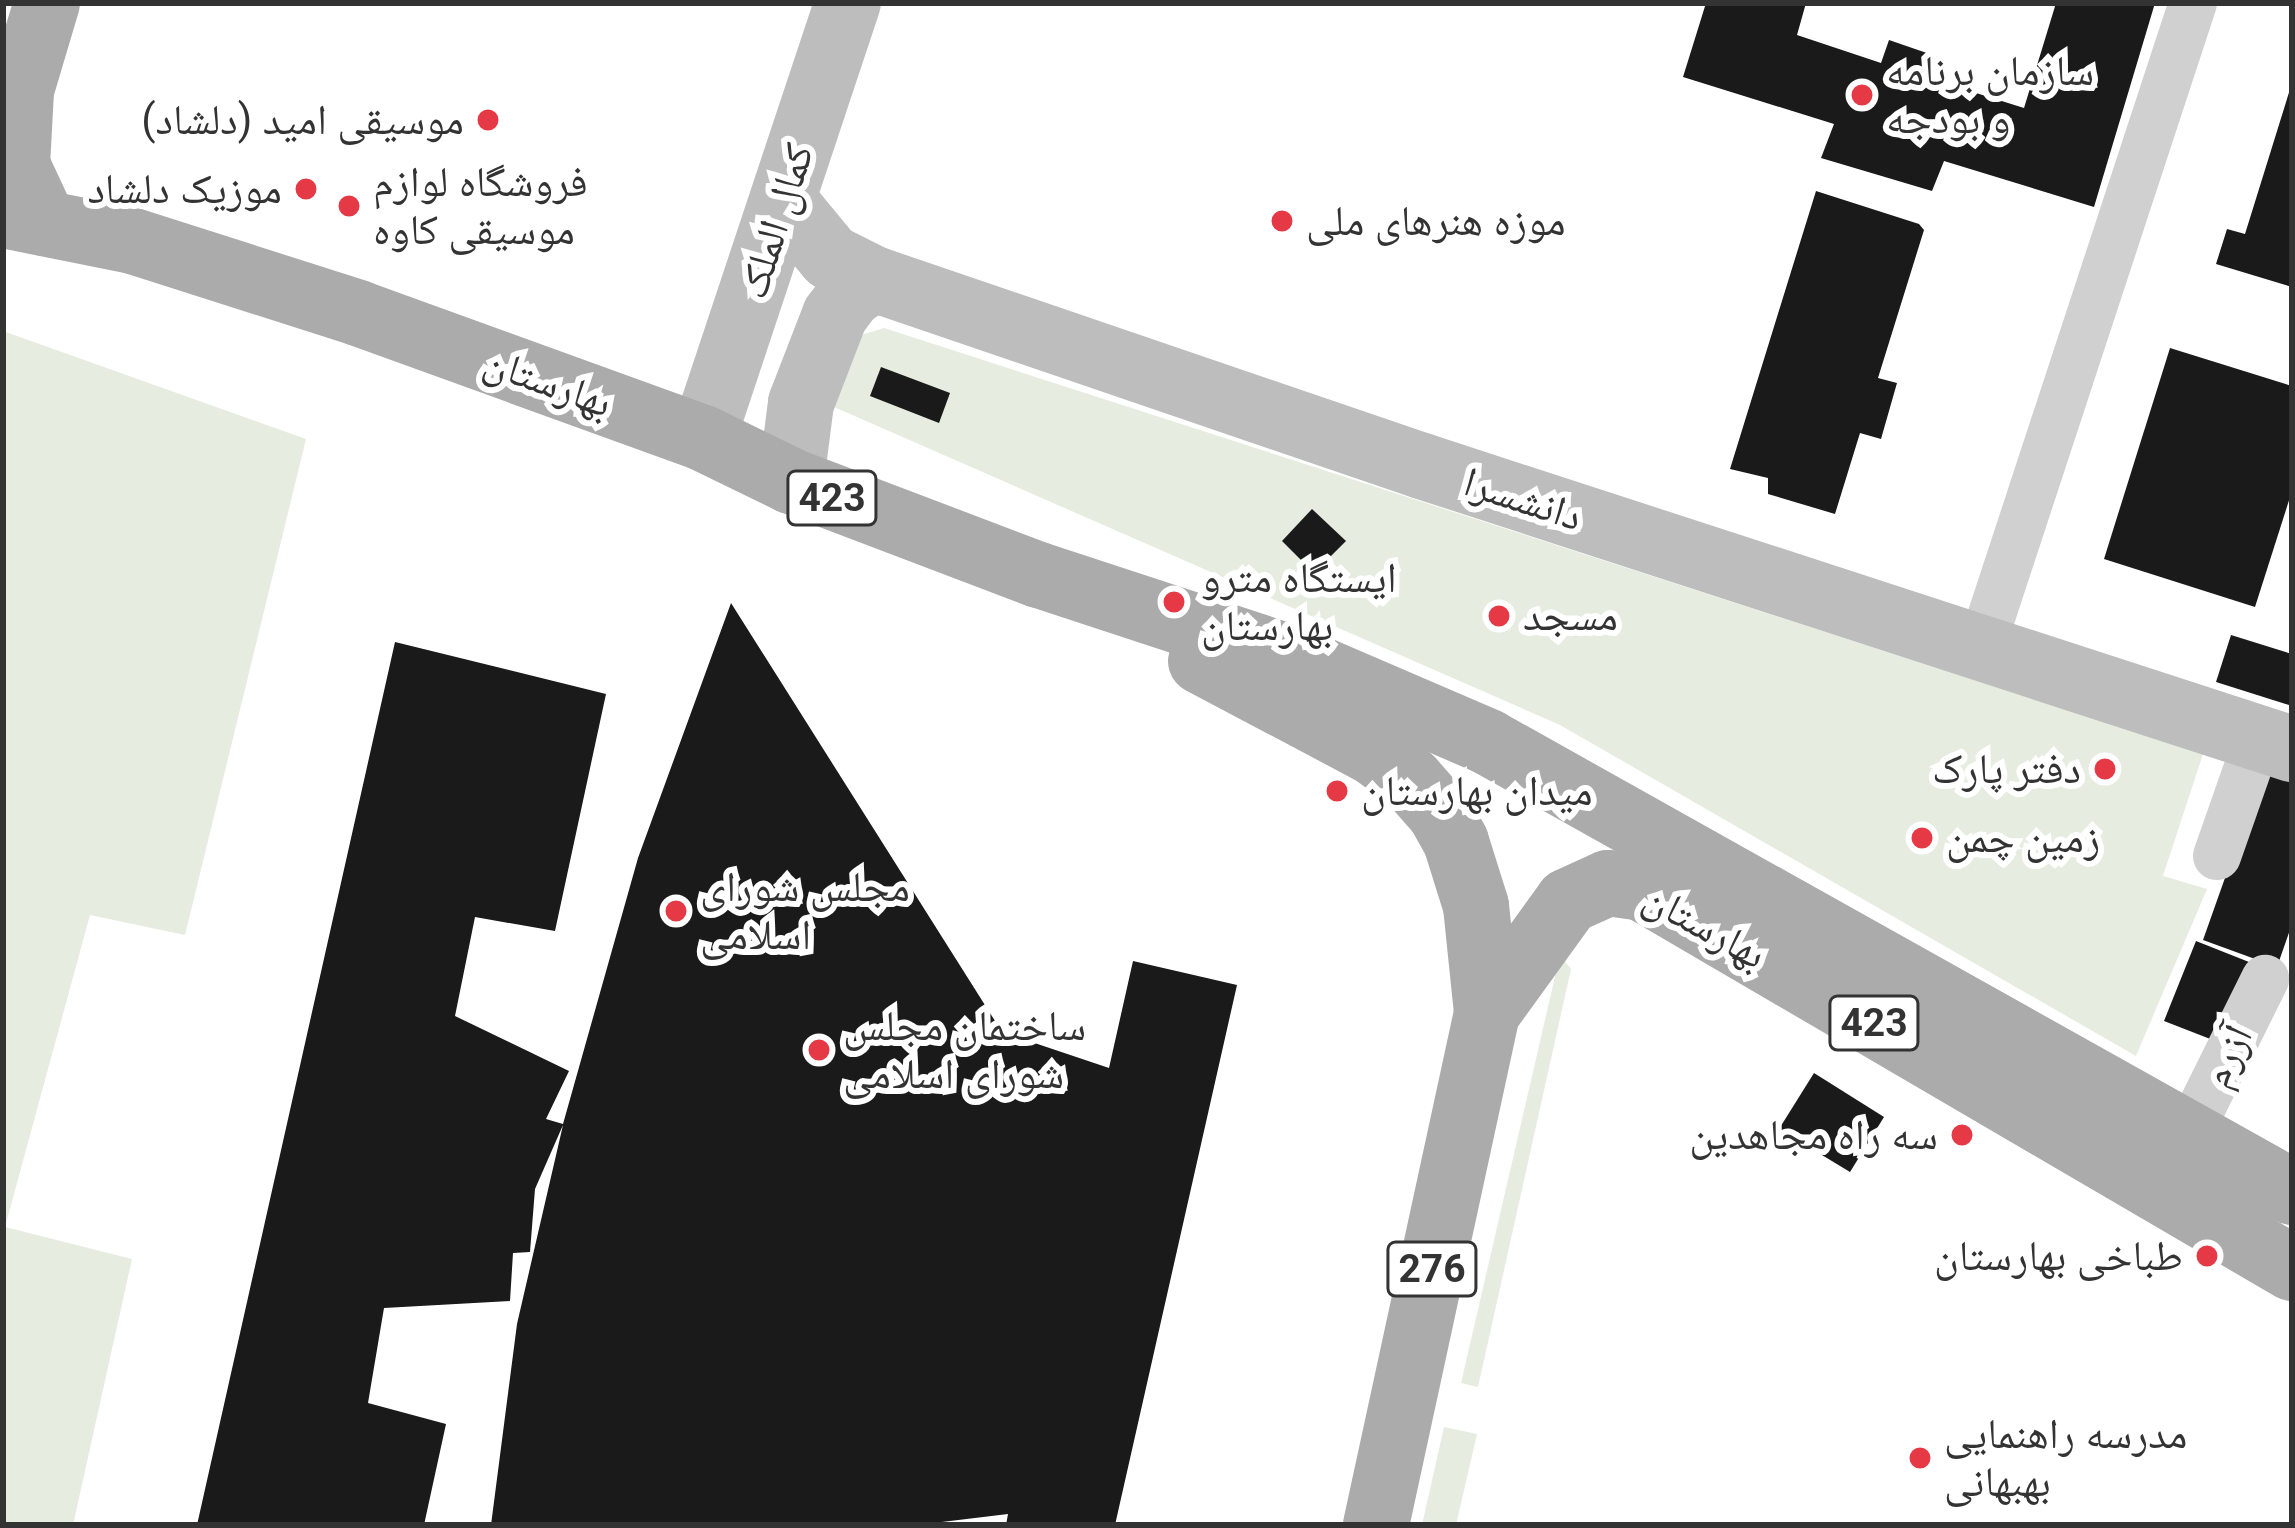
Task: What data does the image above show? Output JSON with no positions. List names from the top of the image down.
{
  "streets": {
    "main road": ["بهارستان", "423", "276"],
    "street": ["کمال الملک", "دانشسرا", "آزرم"]
  },
  "crossings": [
    ["کمال الملک", "بهارستان"],
    ["کمال الملک", "دانشسرا"],
    ["بهارستان", "آزرم"],
    ["بهارستان", "276"]
  ],
  "places": [
    "سازمان برنامه و بودجه",
    "موسیقی امید (دلشاد)",
    "موزیک دلشاد",
    "فروشگاه لوازم موسیقی کاوه",
    "موزه هنرهای ملی",
    "ایستگاه مترو بهارستان",
    "مسجد",
    "دفتر پارک",
    "میدان بهارستان",
    "زمین چمن",
    "مجلس شورای اسلامی",
    "ساختمان مجلس شورای اسلامی",
    "سه راه مجاهدین",
    "طباخی بهارستان",
    "مدرسه راهنمایی بهبهانی"
  ]
}
